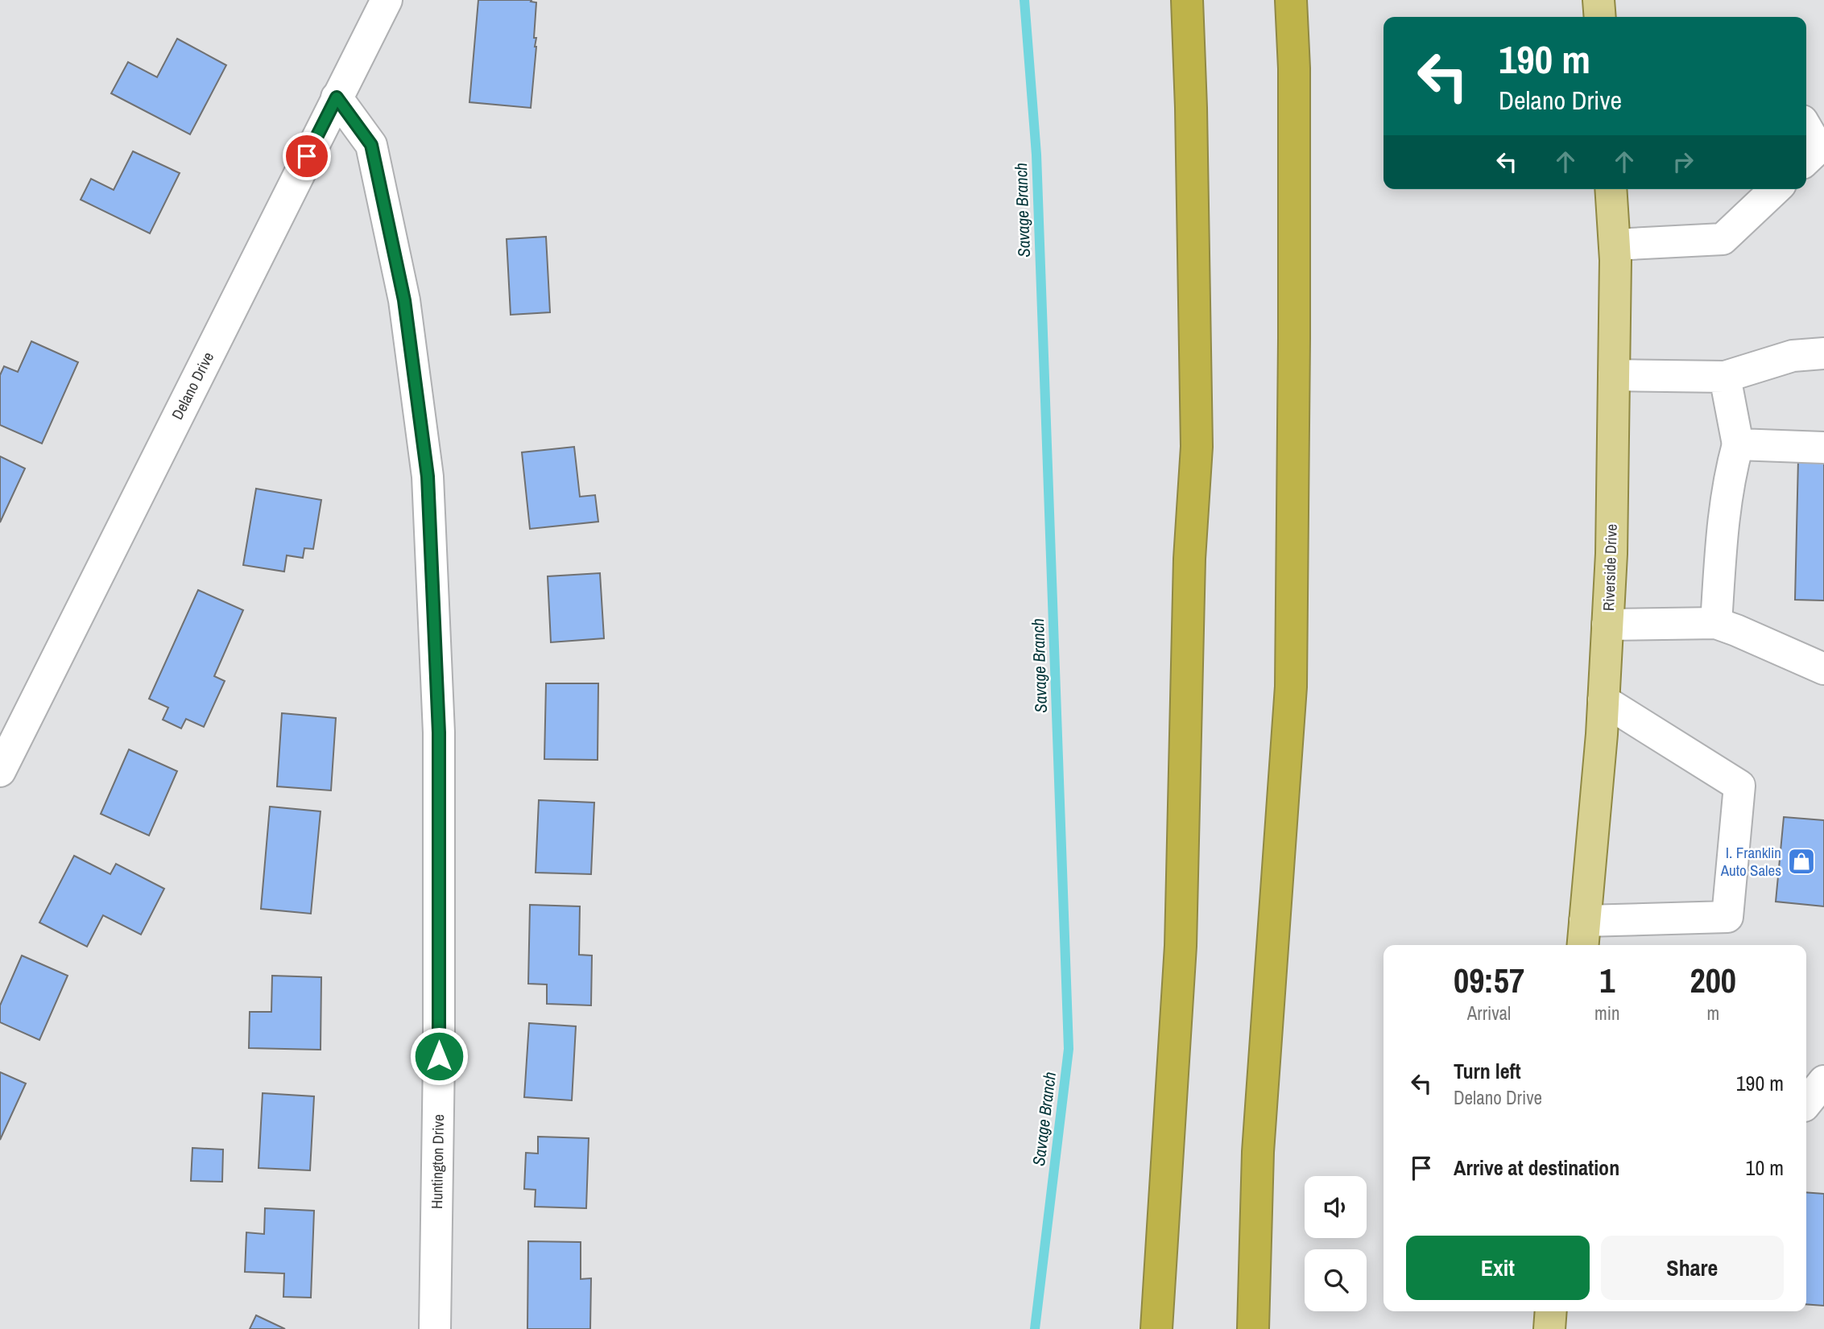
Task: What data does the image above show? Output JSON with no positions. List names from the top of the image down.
{
  "streets": {
    "main road": ["Riverside Drive"],
    "street": ["Delano Drive", "Huntington Drive"]
  },
  "crossings": [
    ["Delano Drive", "Huntington Drive"]
  ],
  "water": ["Savage Branch"],
  "places": {
    "shop": ["I. Franklin Auto Sales"]
  },
  "page": {
    "turn": ["190 m", "Delano Drive"],
    "eta": [
      "09:57",
      "Arrival",
      "1",
      "min",
      "200",
      "m"
    ],
    "list": [
      {
        "name": "Turn left",
        "note": "Delano Drive",
        "value": "190 m"
      },
      {
        "name": "Arrive at destination",
        "value": "10 m"
      }
    ],
    "buttons": ["Exit", "Share"]
  }
}
